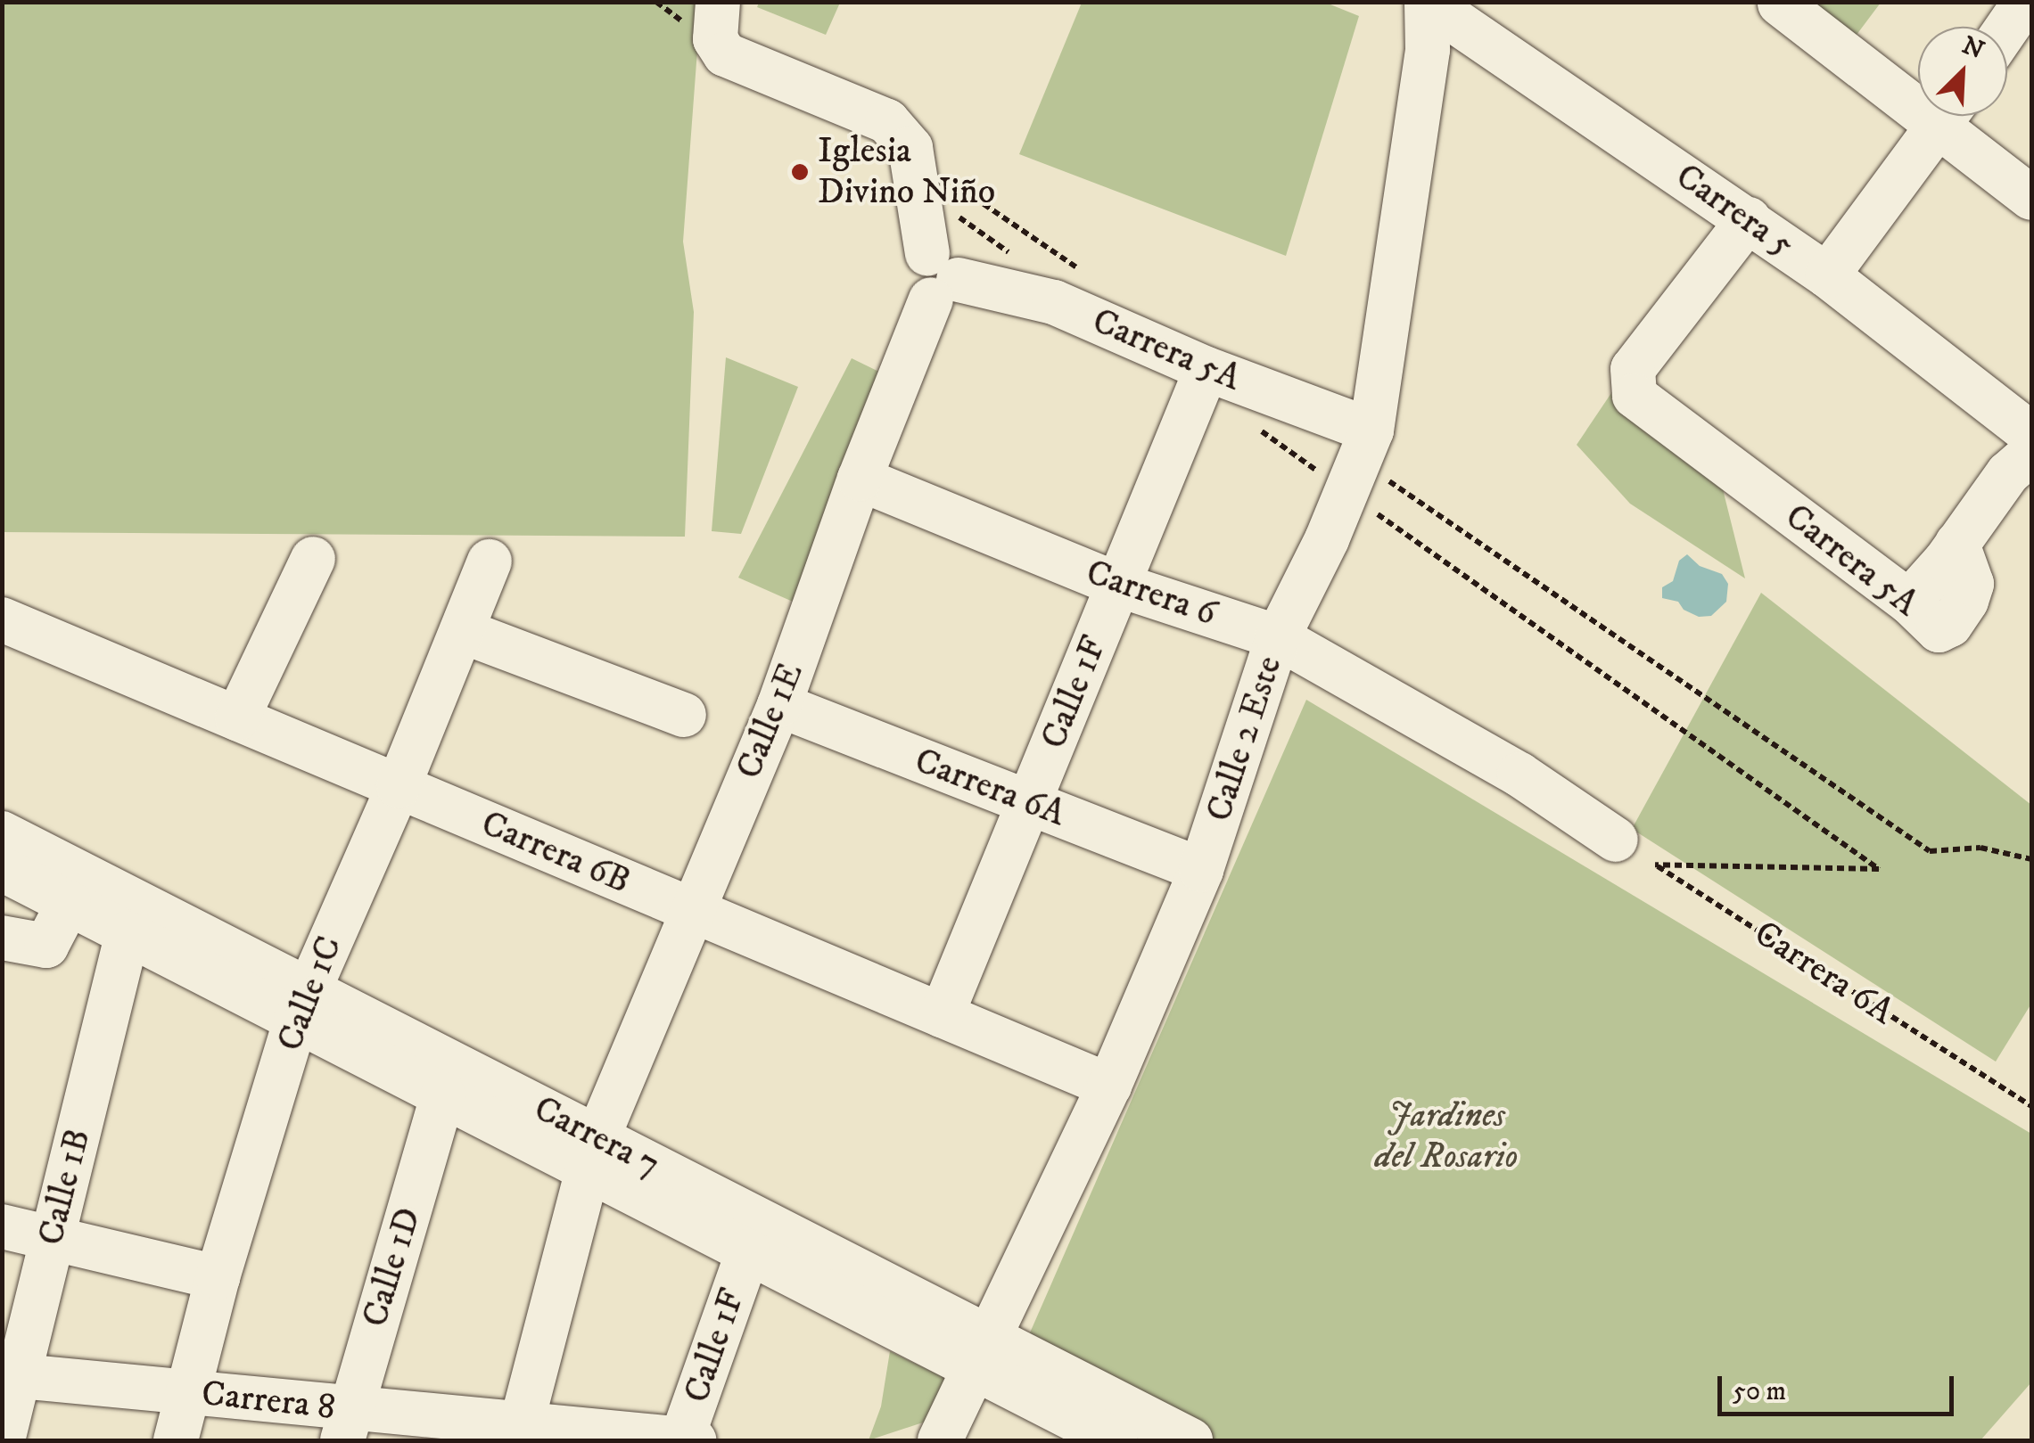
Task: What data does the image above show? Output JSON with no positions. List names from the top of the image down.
{
  "streets": {
    "street": [
      "Carrera 5",
      "Carrera 5A",
      "Carrera 6",
      "Calle 1F",
      "Calle 1E",
      "Calle 2 Este",
      "Carrera 6A",
      "Carrera 6B",
      "Calle 1C",
      "Carrera 7",
      "Calle 1B",
      "Calle 1D",
      "Carrera 8"
    ]
  },
  "crossings": [
    ["Carrera 5", "Carrera 5A"],
    ["Carrera 5", "Calle 2 Este"],
    ["Carrera 5A", "Calle 1F"],
    ["Carrera 5A", "Calle 1E"],
    ["Carrera 5A", "Calle 2 Este"],
    ["Carrera 6", "Calle 1F"],
    ["Carrera 6", "Calle 1E"],
    ["Carrera 6", "Calle 2 Este"],
    ["Carrera 6", "Carrera 6A"],
    ["Calle 1F", "Carrera 6A"],
    ["Calle 1F", "Carrera 6B"],
    ["Calle 1F", "Carrera 7"],
    ["Calle 1F", "Carrera 8"],
    ["Calle 1E", "Carrera 6A"],
    ["Calle 1E", "Carrera 6B"],
    ["Calle 1E", "Carrera 7"],
    ["Calle 1E", "Carrera 8"],
    ["Calle 2 Este", "Carrera 6A"],
    ["Calle 2 Este", "Carrera 6B"],
    ["Calle 2 Este", "Carrera 7"],
    ["Carrera 6B", "Calle 1C"],
    ["Calle 1C", "Carrera 7"],
    ["Calle 1C", "Carrera 8"],
    ["Carrera 7", "Calle 1B"],
    ["Carrera 7", "Calle 1D"],
    ["Calle 1B", "Carrera 8"],
    ["Calle 1D", "Carrera 8"]
  ],
  "parks": ["Jardines del Rosario"],
  "places": ["Iglesia Divino Niño"],
  "scale_bar": "50 m",
  "north": "top right"
}
